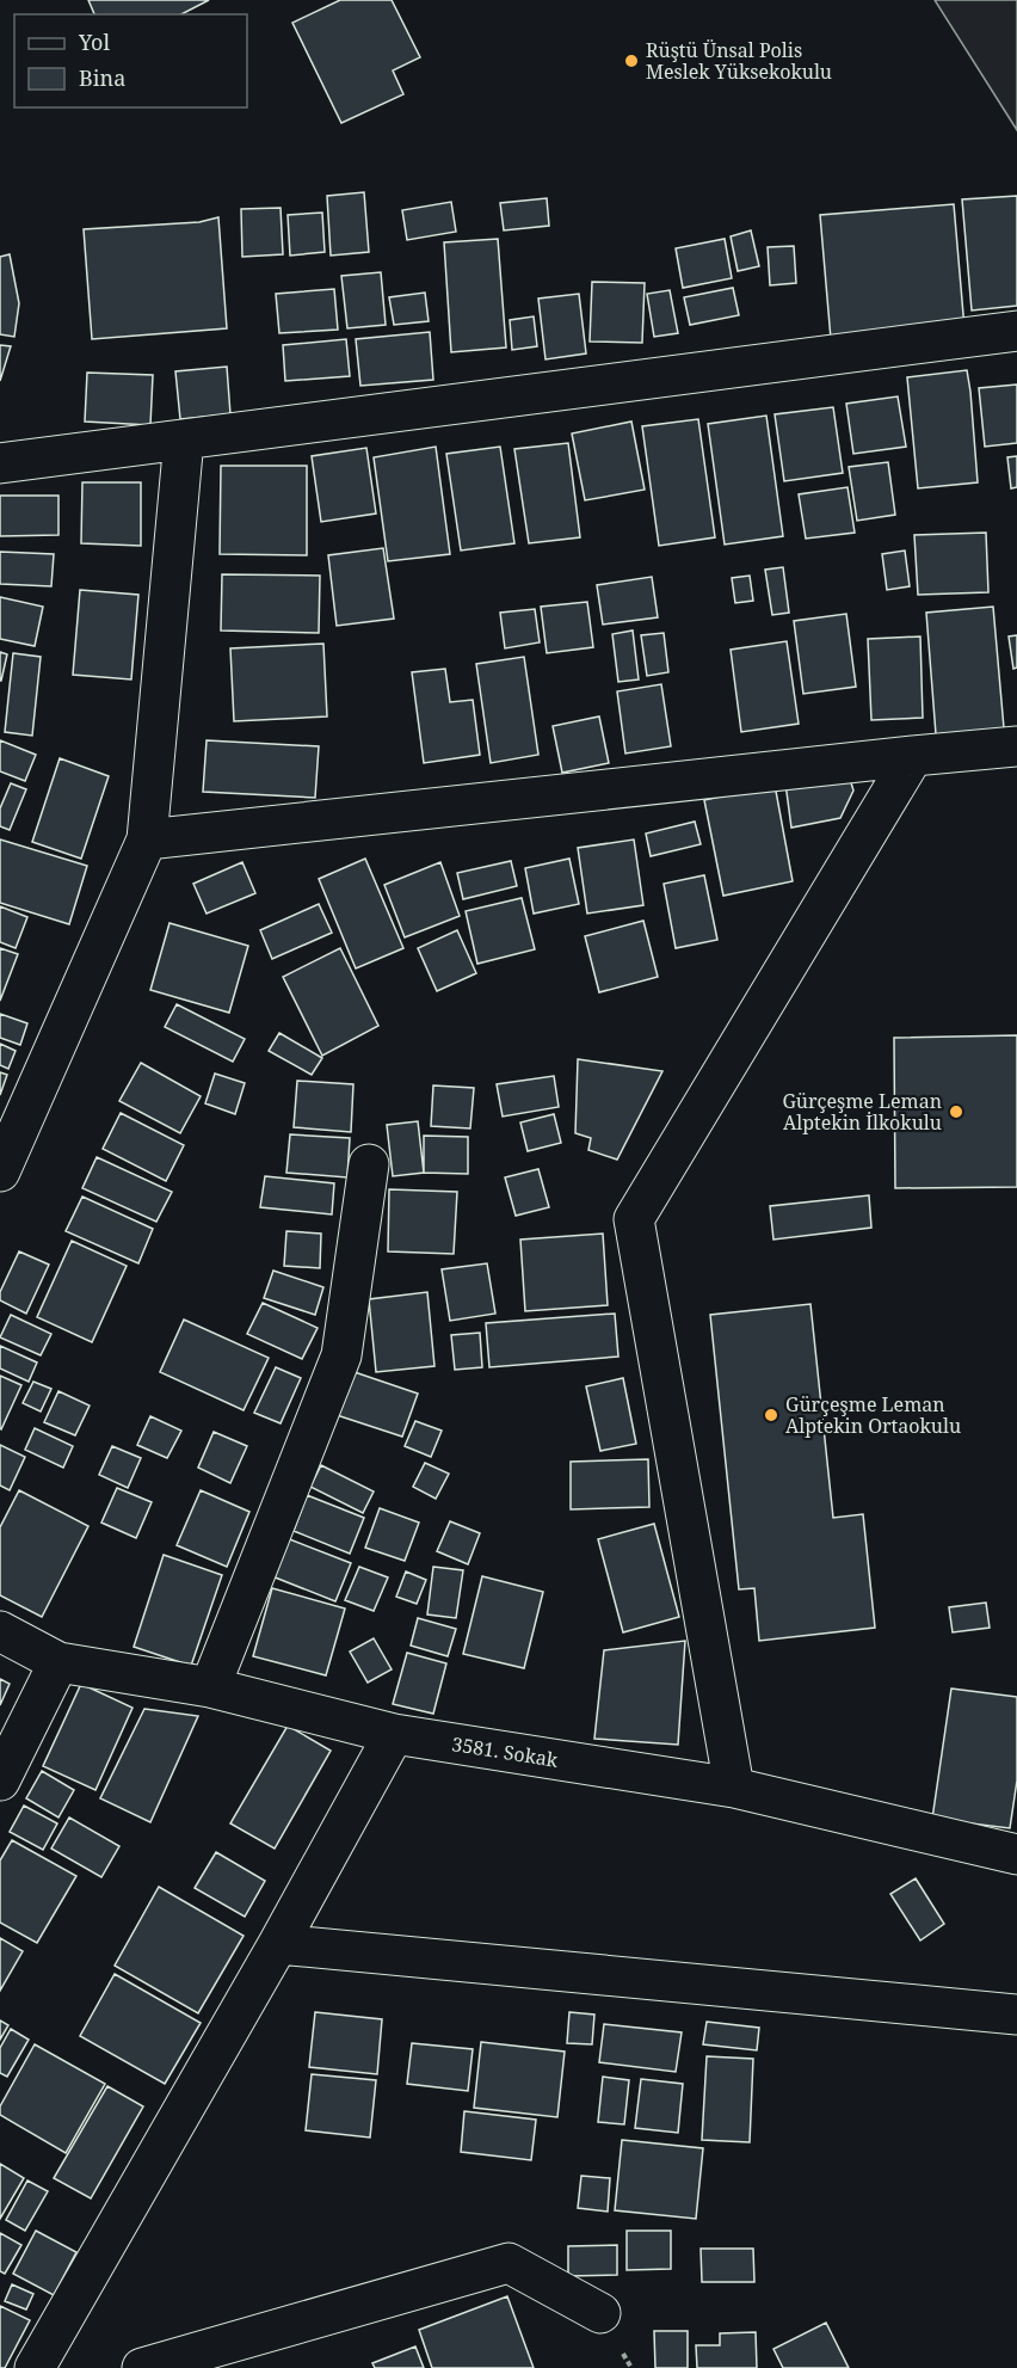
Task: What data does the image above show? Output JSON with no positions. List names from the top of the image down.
{
  "streets": {
    "street": ["3581. Sokak"]
  },
  "places": ["Rüştü Ünsal Polis Meslek Yüksekokulu", "Gürçeşme Leman Alptekin İlkokulu", "Gürçeşme Leman Alptekin Ortaokulu"],
  "legend": ["Yol", "Bina"]
}
